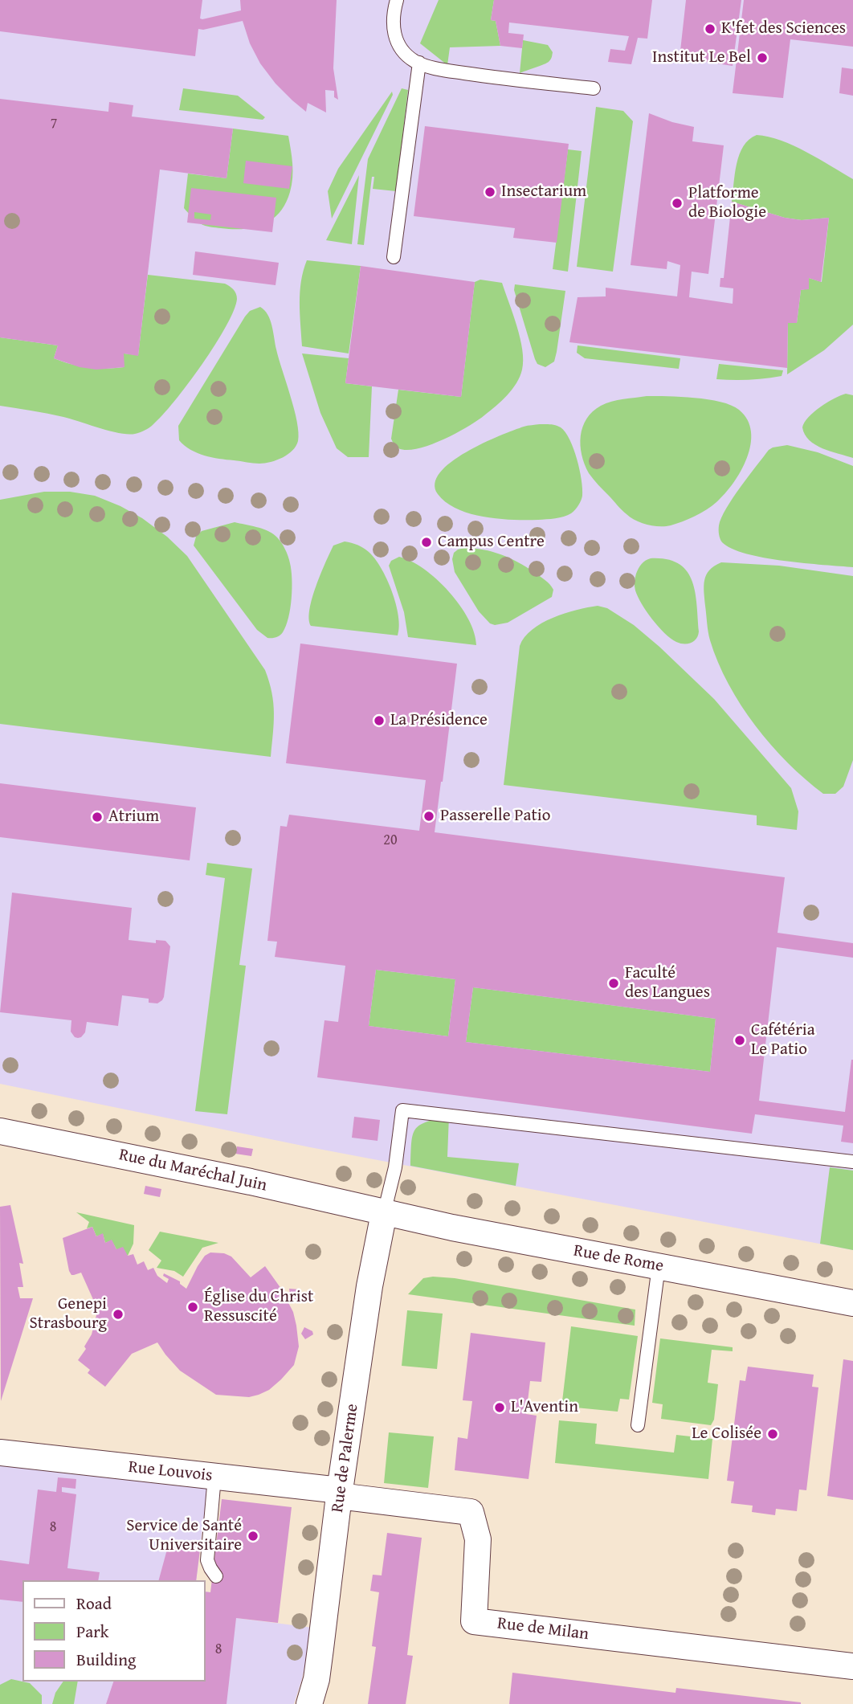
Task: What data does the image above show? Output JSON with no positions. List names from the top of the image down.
{
  "streets": {
    "street": [
      "Rue du Maréchal Juin",
      "Rue de Rome",
      "Rue de Palerme",
      "Rue Louvois",
      "Rue de Milan"
    ]
  },
  "crossings": [
    ["Rue du Maréchal Juin", "Rue de Rome"],
    ["Rue du Maréchal Juin", "Rue de Palerme"],
    ["Rue de Rome", "Rue de Palerme"],
    ["Rue de Palerme", "Rue Louvois"],
    ["Rue de Palerme", "Rue de Milan"],
    ["Rue Louvois", "Rue de Milan"]
  ],
  "places": [
    "K'fet des Sciences",
    "Institut Le Bel",
    "Insectarium",
    "Platforme de Biologie",
    "Campus Centre",
    "La Présidence",
    "Passerelle Patio",
    "Atrium",
    "Faculté des Langues",
    "Cafétéria Le Patio",
    "Église du Christ Ressuscité",
    "Genepi Strasbourg",
    "L'Aventin",
    "Le Colisée",
    "Service de Santé Universitaire"
  ],
  "house_numbers": [
    "7",
    "20",
    "8",
    "8"
  ],
  "legend": ["Road", "Park", "Building"]
}
